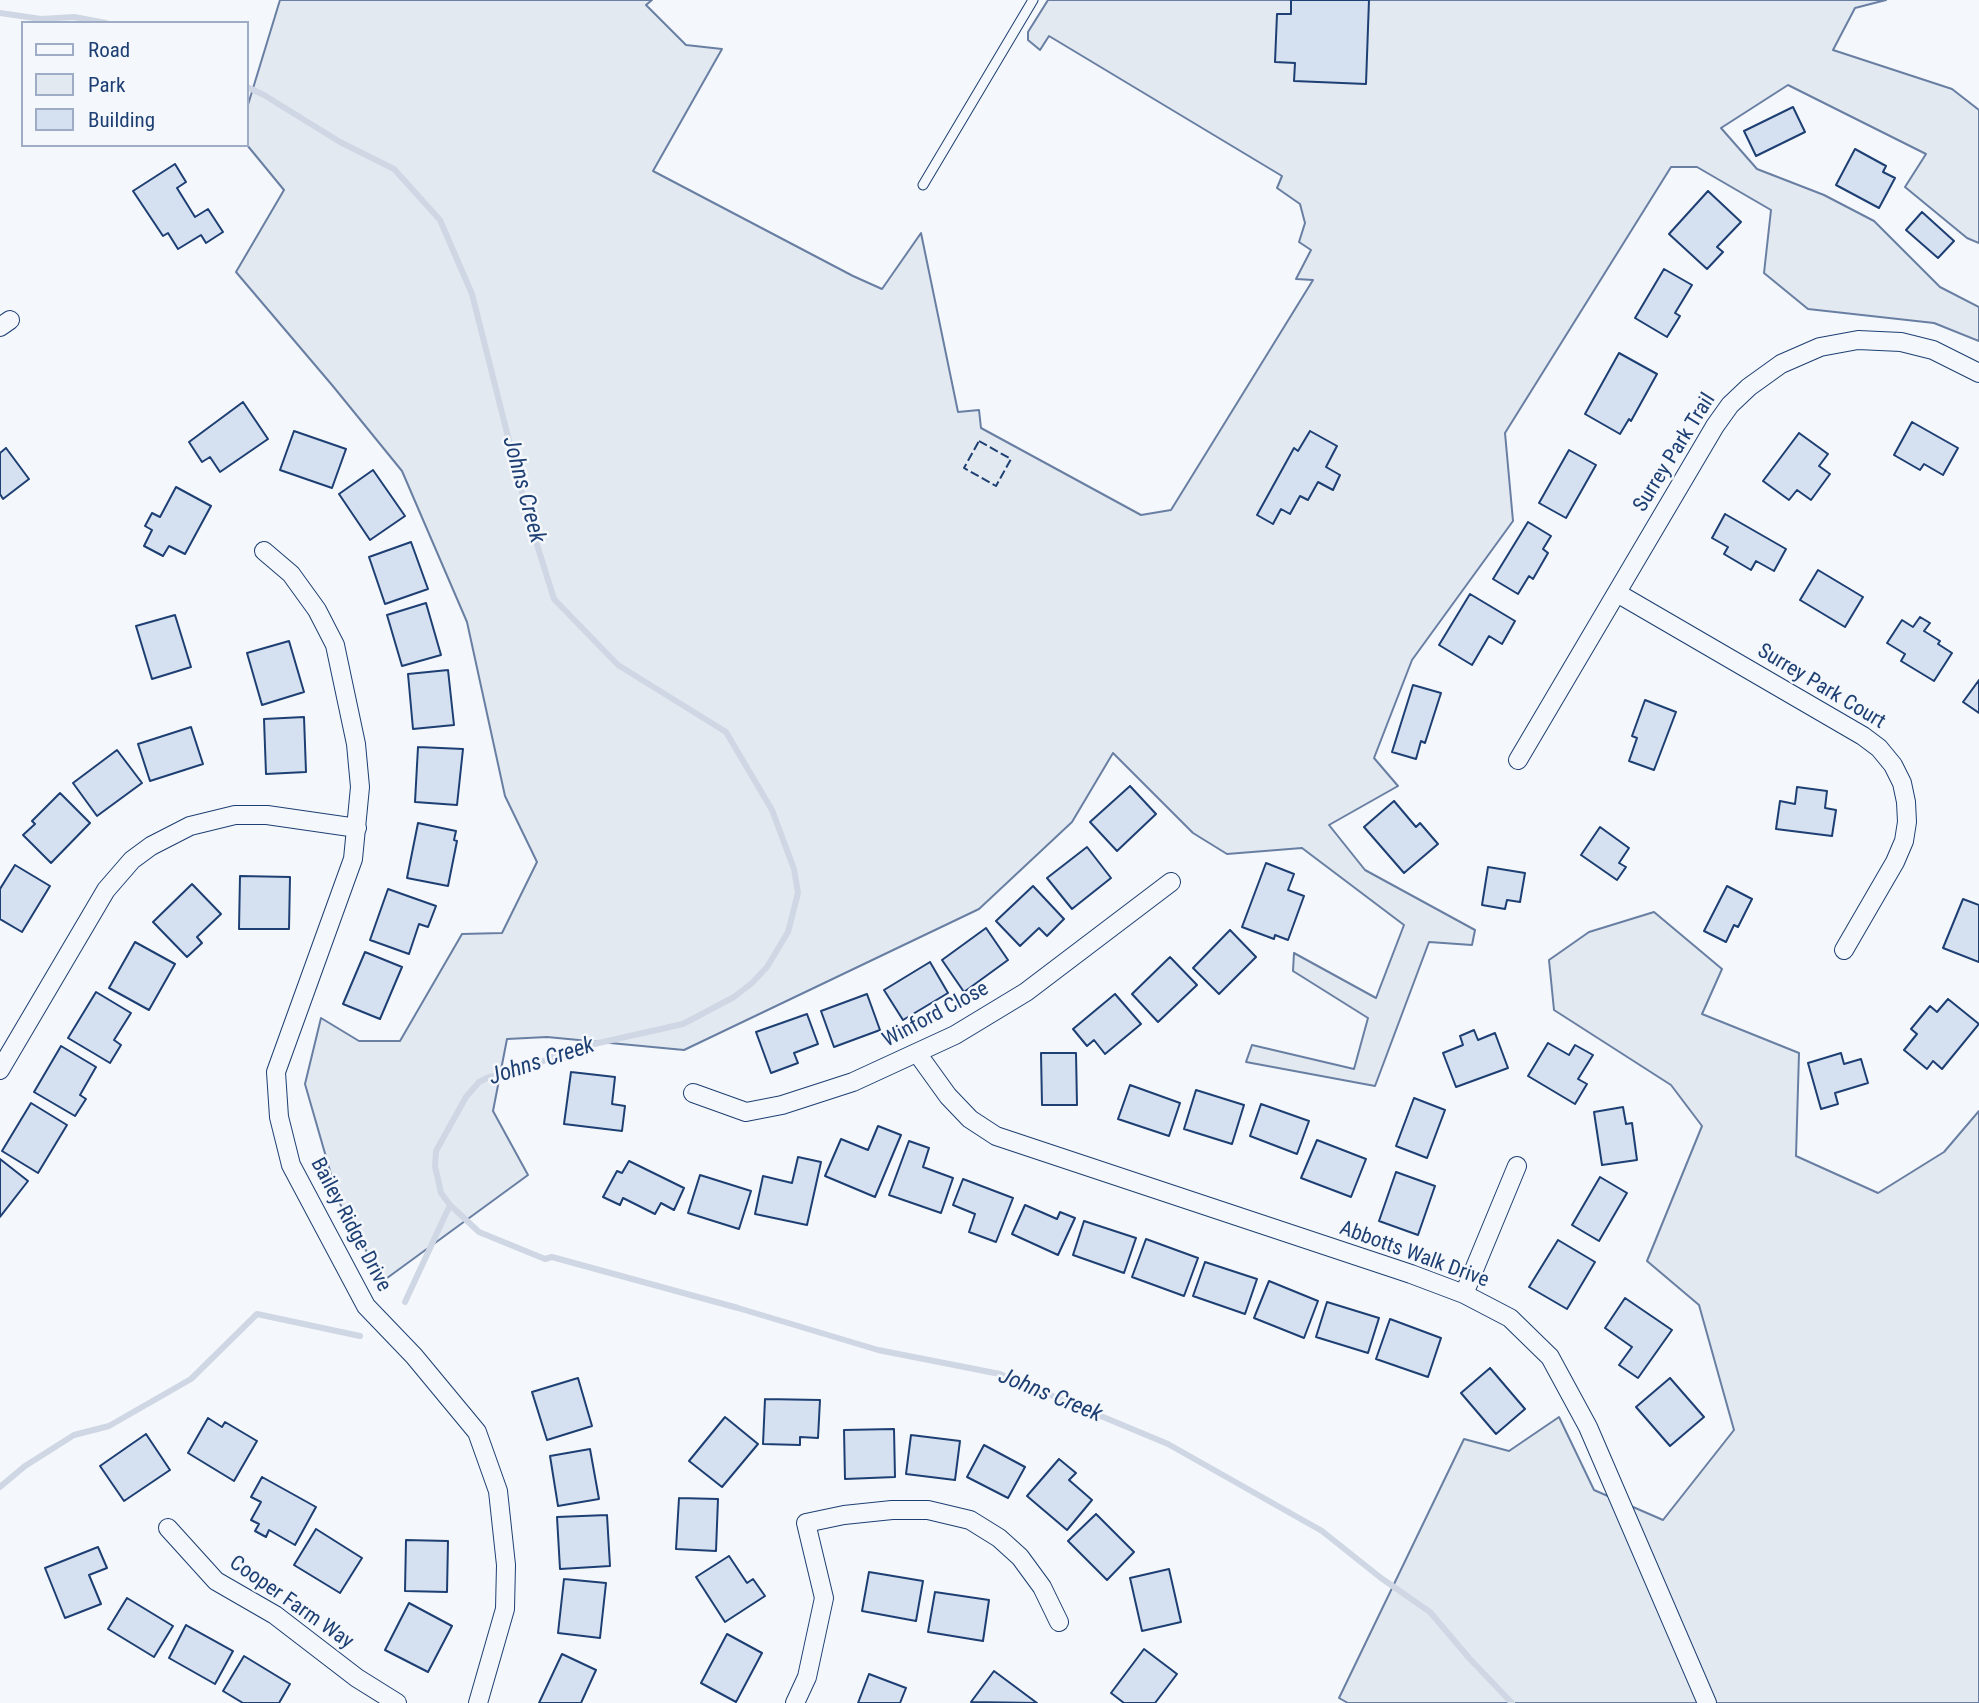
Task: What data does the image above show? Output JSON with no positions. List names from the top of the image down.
{
  "streets": {
    "street": [
      "Surrey Park Trail",
      "Surrey Park Court",
      "Winford Close",
      "Bailey Ridge Drive",
      "Abbotts Walk Drive",
      "Cooper Farm Way"
    ]
  },
  "crossings": [
    ["Surrey Park Trail", "Surrey Park Court"],
    ["Winford Close", "Abbotts Walk Drive"]
  ],
  "water": ["Johns Creek"],
  "legend": ["Road", "Park", "Building"]
}
